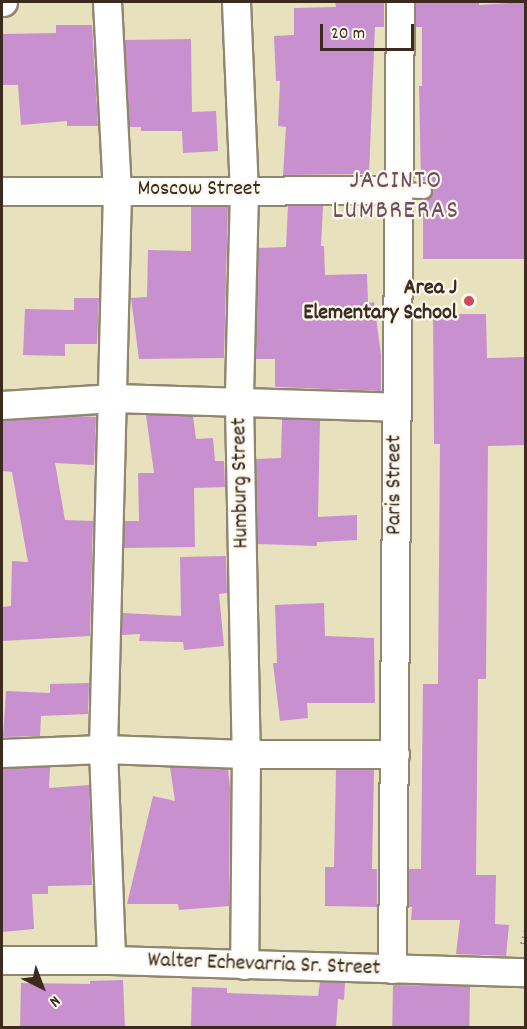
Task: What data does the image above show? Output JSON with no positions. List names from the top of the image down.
{
  "streets": {
    "street": [
      "Moscow Street",
      "Humburg Street",
      "Paris Street",
      "Walter Echevarria Sr. Street"
    ]
  },
  "crossings": [
    ["Moscow Street", "Humburg Street"],
    ["Moscow Street", "Paris Street"],
    ["Humburg Street", "Walter Echevarria Sr. Street"],
    ["Paris Street", "Walter Echevarria Sr. Street"]
  ],
  "districts": ["JACINTO LUMBRERAS"],
  "places": ["Area J Elementary School"],
  "scale_bar": "20 m",
  "north": "bottom right"
}
